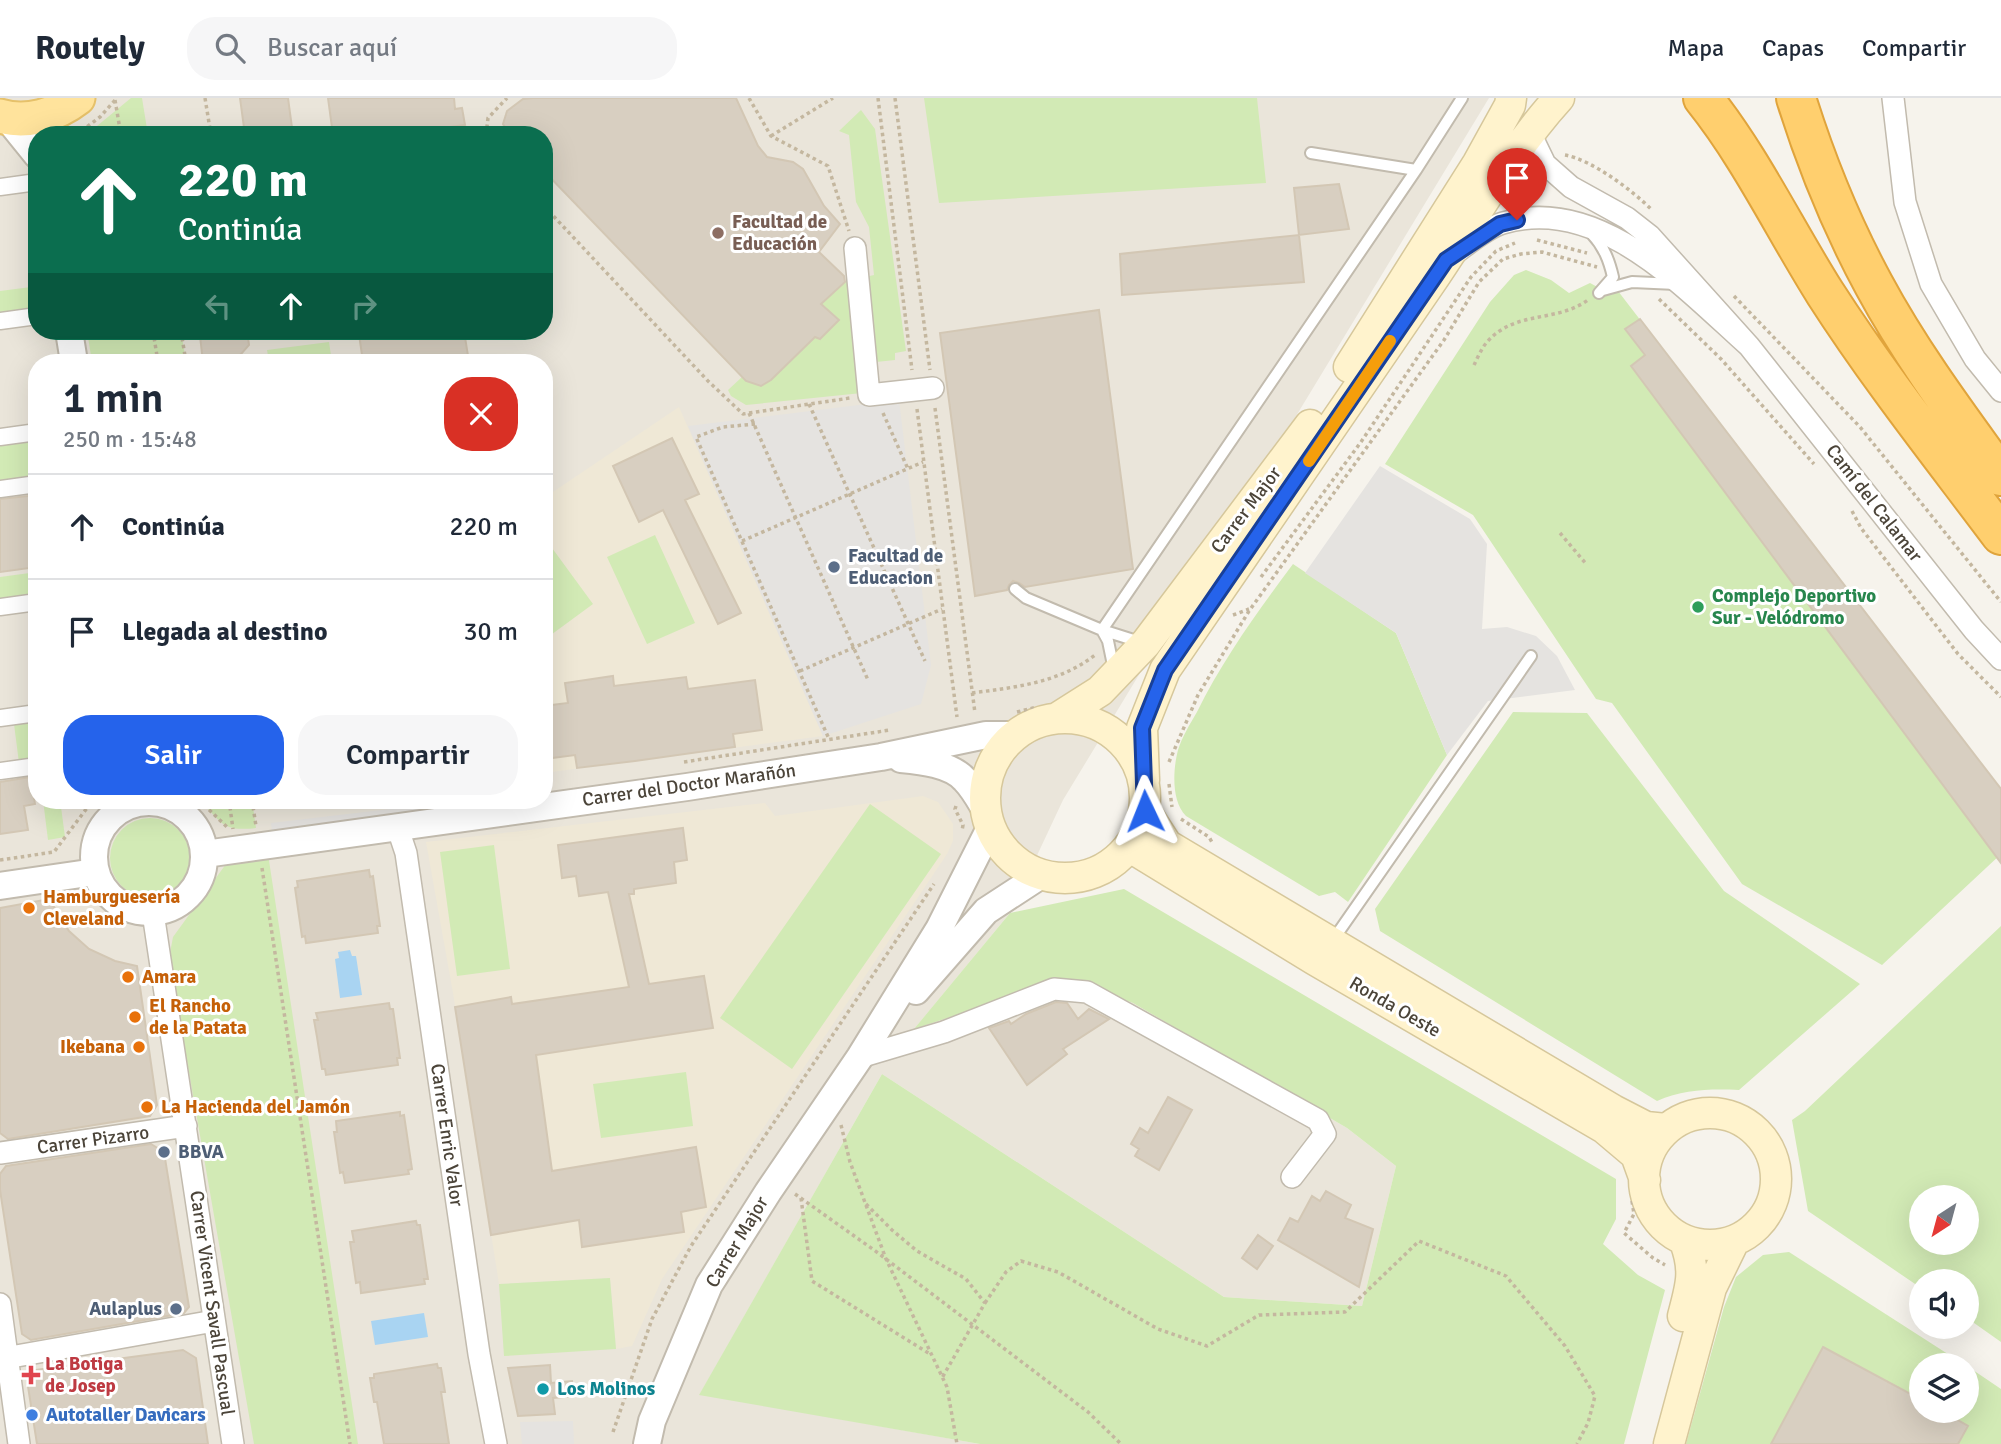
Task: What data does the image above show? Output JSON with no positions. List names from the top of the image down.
{
  "streets": {
    "main road": ["Carrer Major", "Ronda Oeste"],
    "street": [
      "Camí del Calamar",
      "Carrer del Doctor Marañón",
      "Carrer Enric Valor",
      "Carrer Pizarro",
      "Carrer Vicent Savall Pascual"
    ]
  },
  "crossings": [
    ["Carrer Major", "Ronda Oeste"],
    ["Carrer del Doctor Marañón", "Carrer Enric Valor"],
    ["Carrer Pizarro", "Carrer Vicent Savall Pascual"]
  ],
  "places": {
    "other": [
      "Facultad de Educación",
      "Facultad de Educacion",
      "Complejo Deportivo Sur - Velódromo",
      "Hamburguesería Cleveland",
      "Amara",
      "El Rancho de la Patata",
      "Ikebana",
      "La Hacienda del Jamón",
      "BBVA",
      "Aulaplus",
      "Los Molinos",
      "Autotaller Davicars"
    ],
    "health": ["La Botiga de Josep"]
  },
  "north": "bottom left",
  "page": {
    "header": "Routely",
    "search": "Buscar aquí",
    "nav": ["Mapa", "Capas", "Compartir"],
    "turn": ["220 m", "Continúa"],
    "heading": ["1 min", "250 m · 15:48"],
    "list": [
      {
        "name": "Continúa",
        "value": "220 m"
      },
      {
        "name": "Llegada al destino",
        "value": "30 m"
      }
    ],
    "buttons": ["Salir", "Compartir"]
  }
}
